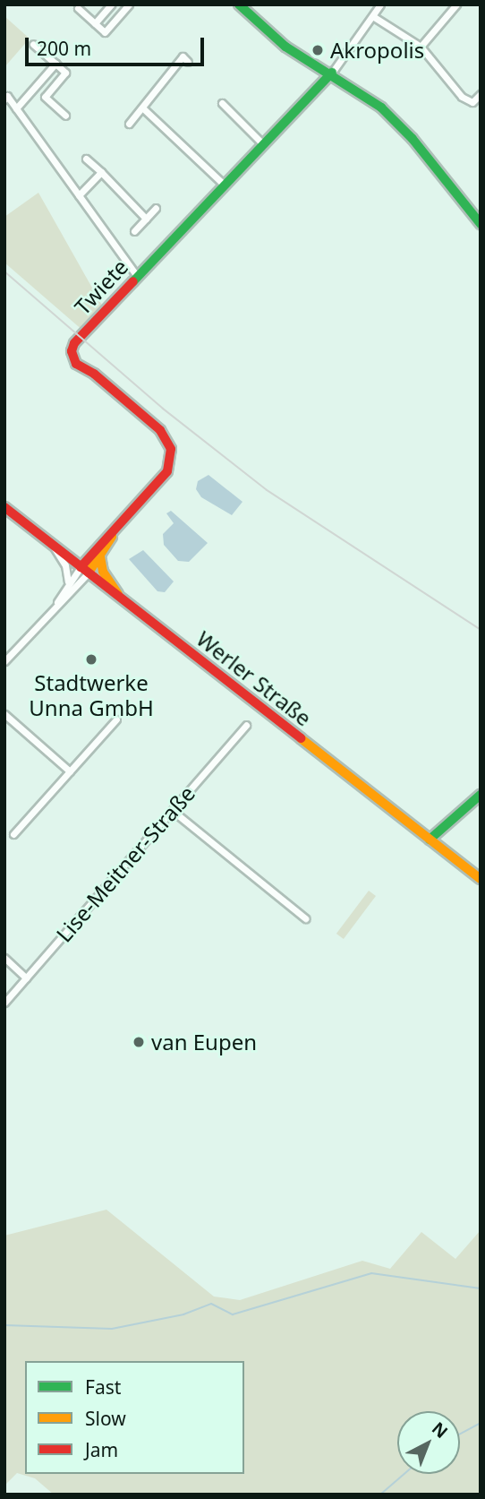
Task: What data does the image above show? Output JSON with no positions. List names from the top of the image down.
{
  "streets": {
    "street": ["Twiete", "Werler Straße", "Lise-Meitner-Straße"]
  },
  "crossings": [
    ["Twiete", "Werler Straße"]
  ],
  "places": ["Akropolis", "Stadtwerke Unna GmbH", "van Eupen"],
  "legend": ["Fast", "Slow", "Jam"],
  "scale_bar": "200 m",
  "north": "top right"
}
